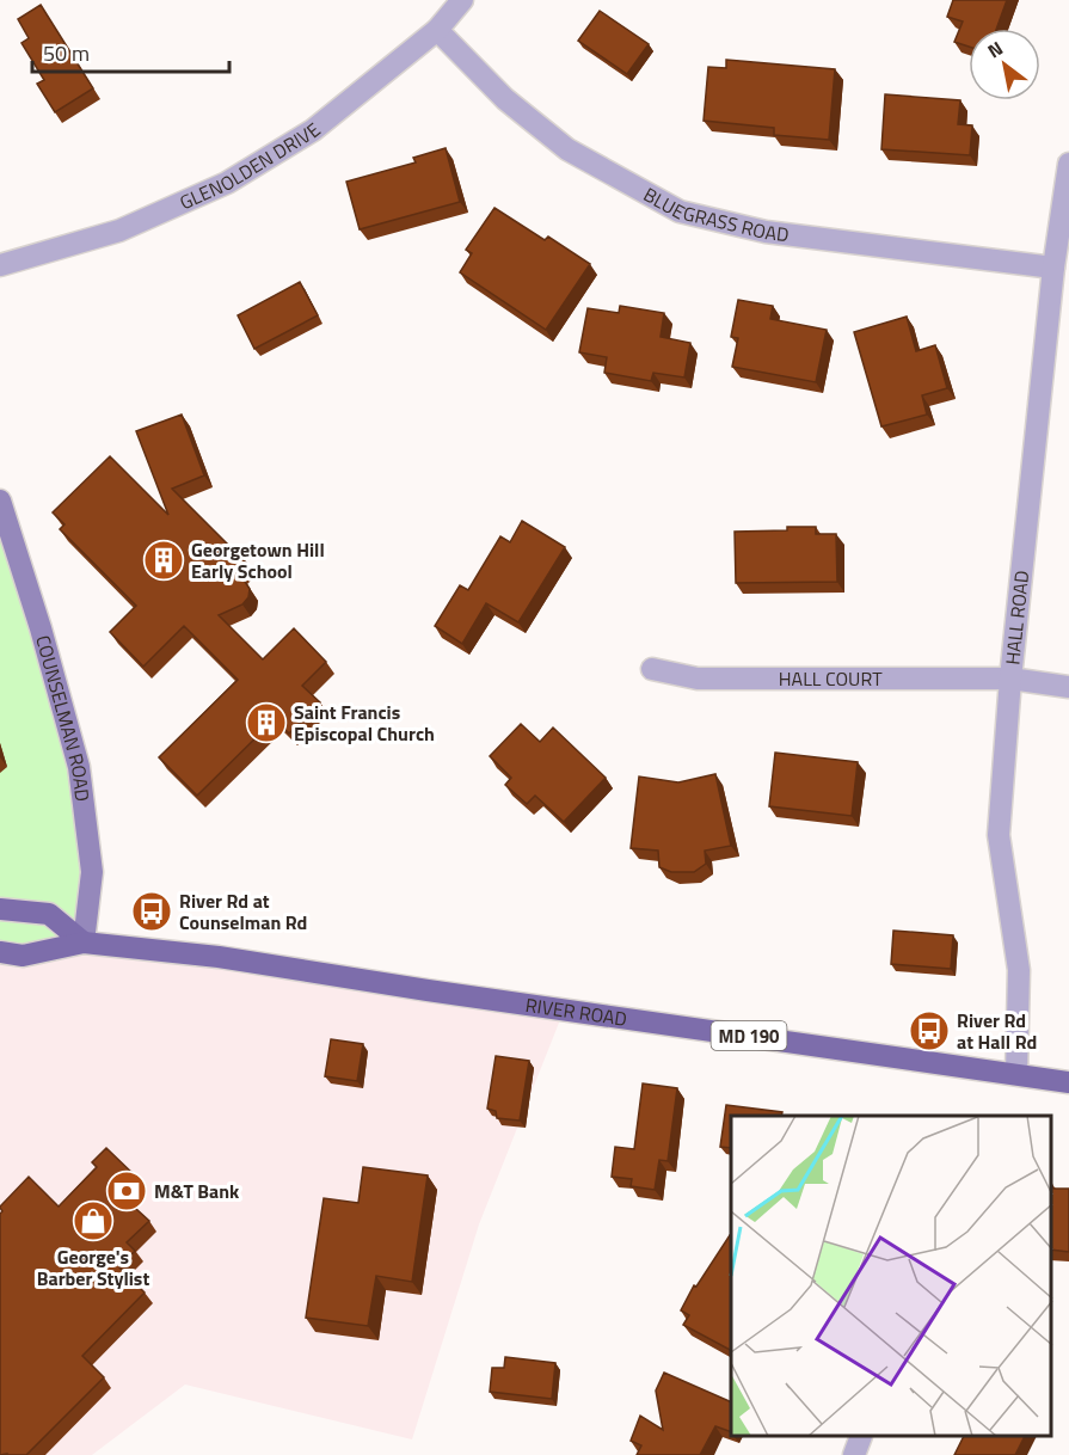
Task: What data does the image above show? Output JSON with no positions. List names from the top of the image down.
{
  "streets": {
    "main road": ["RIVER ROAD", "MD 190"],
    "street": [
      "GLENOLDEN DRIVE",
      "BLUEGRASS ROAD",
      "HALL ROAD",
      "HALL COURT",
      "COUNSELMAN ROAD"
    ]
  },
  "crossings": [
    ["GLENOLDEN DRIVE", "BLUEGRASS ROAD"],
    ["BLUEGRASS ROAD", "HALL ROAD"],
    ["HALL ROAD", "HALL COURT"],
    ["HALL ROAD", "RIVER ROAD"],
    ["COUNSELMAN ROAD", "RIVER ROAD"]
  ],
  "places": {
    "building": ["Georgetown Hill Early School", "Saint Francis Episcopal Church"],
    "bus stop": ["River Rd at Counselman Rd", "River Rd at Hall Rd"],
    "bank": ["M&T Bank"],
    "shop": ["George's Barber Stylist"]
  },
  "scale_bar": "50 m",
  "north": "top left"
}
